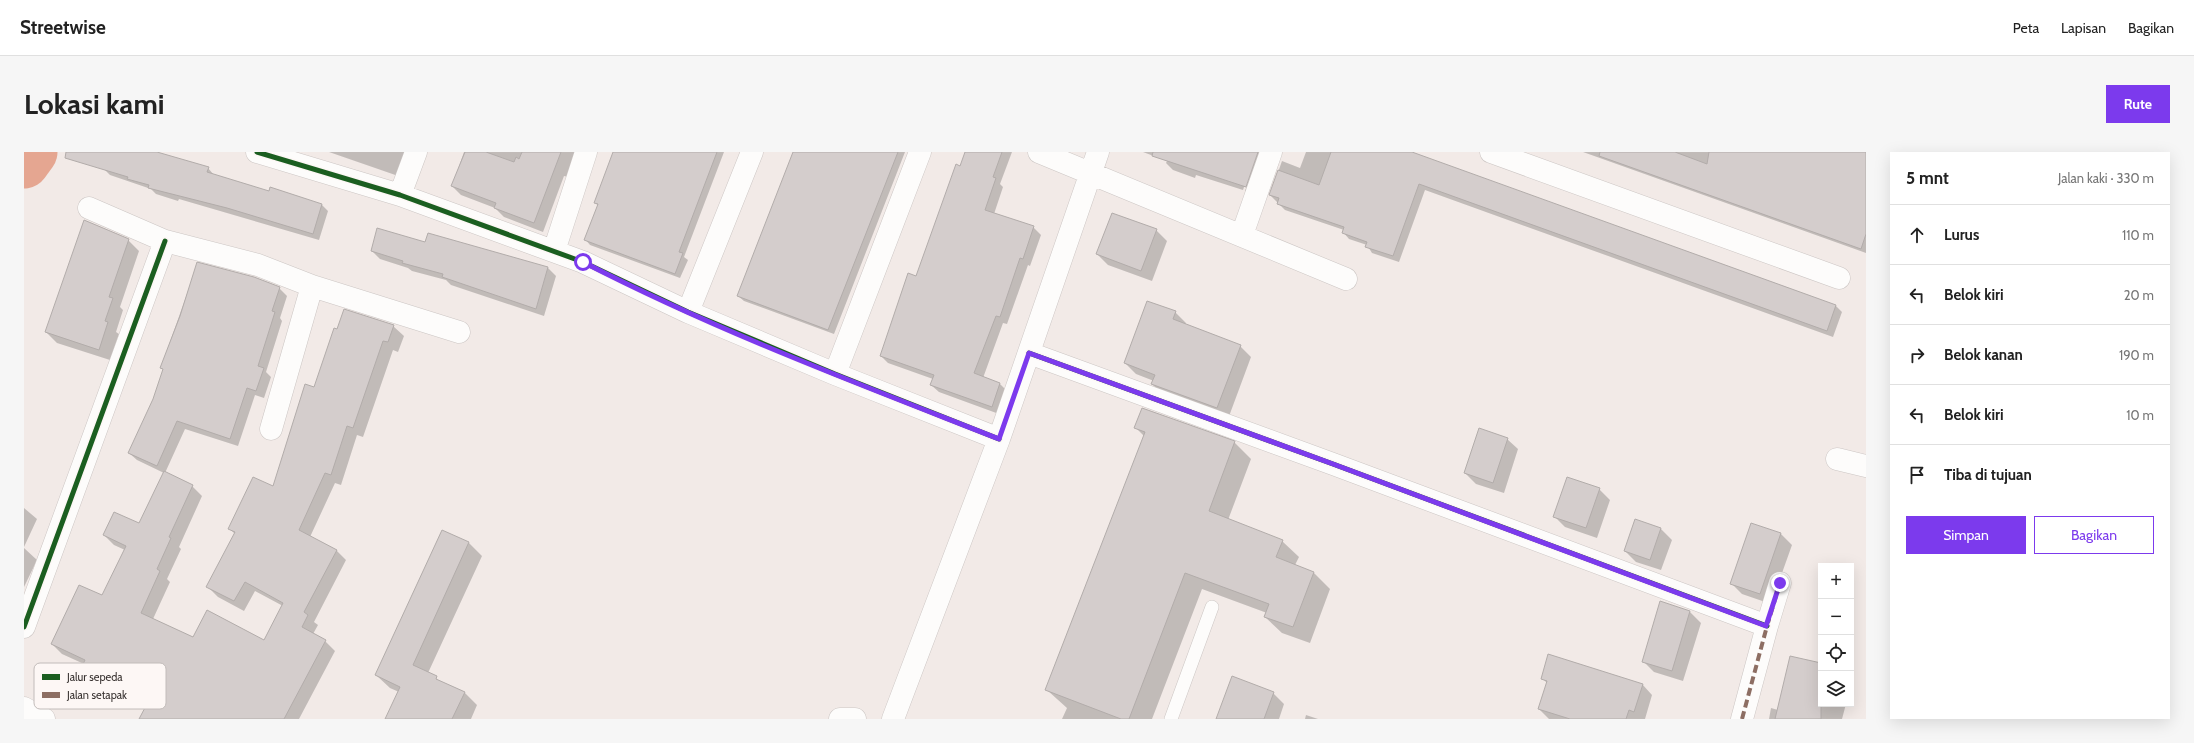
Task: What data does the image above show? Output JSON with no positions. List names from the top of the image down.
{
  "legend": ["Jalur sepeda", "Jalan setapak"],
  "page": {
    "header": "Streetwise",
    "nav": ["Peta", "Lapisan", "Bagikan"],
    "buttons": [
      "Rute",
      ["Simpan", "Bagikan"]
    ],
    "title": "Lokasi kami",
    "heading": ["5 mnt", "Jalan kaki · 330 m"],
    "list": [
      ["Lurus", "110 m"],
      ["Belok kiri", "20 m"],
      ["Belok kanan", "190 m"],
      ["Belok kiri", "10 m"],
      "Tiba di tujuan"
    ],
    "map_buttons": ["+", "−"]
  }
}
